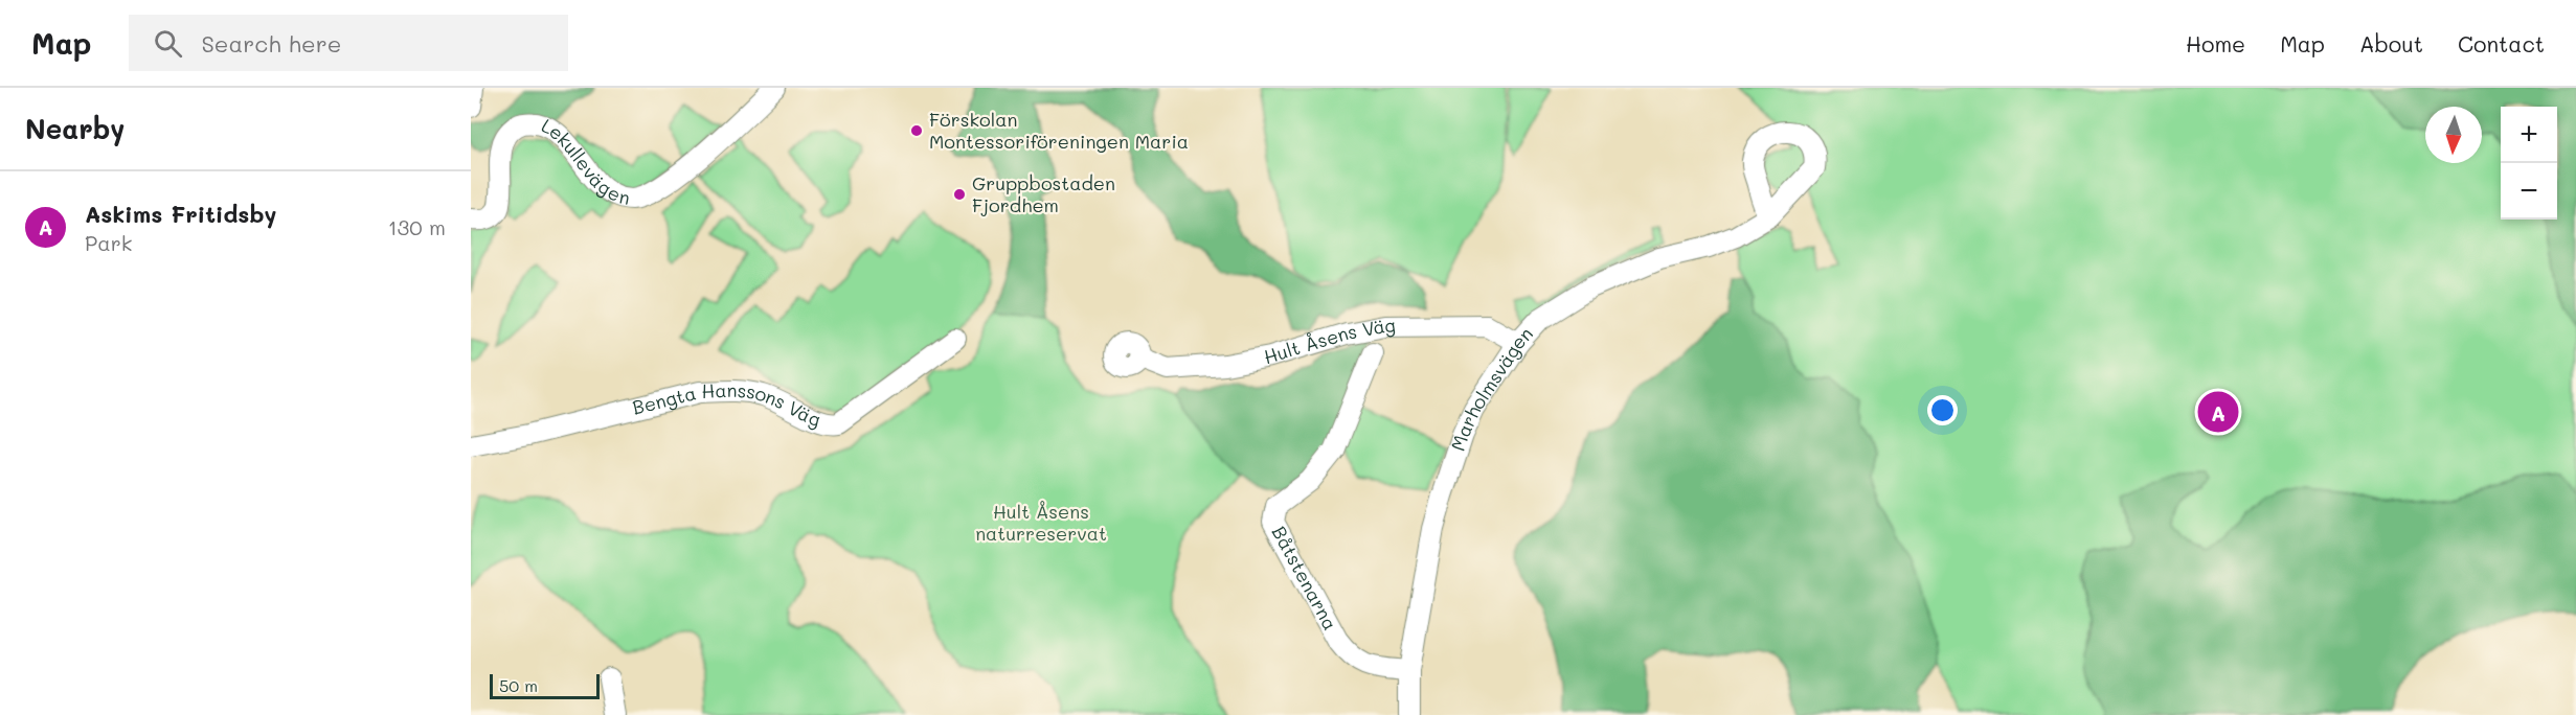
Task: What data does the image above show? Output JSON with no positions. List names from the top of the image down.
{
  "streets": {
    "street": [
      "Lekullevägen",
      "Hult Åsens Väg",
      "Marholmsvägen",
      "Bengta Hanssons Väg",
      "Båtstenarna"
    ]
  },
  "crossings": [
    ["Hult Åsens Väg", "Marholmsvägen"],
    ["Marholmsvägen", "Båtstenarna"]
  ],
  "parks": ["Hult Åsens naturreservat"],
  "places": ["Förskolan Montessoriföreningen Maria", "Gruppbostaden Fjordhem"],
  "scale_bar": "50 m",
  "north": "bottom",
  "page": {
    "header": "Map",
    "search": "Search here",
    "nav": [
      "Home",
      "Map",
      "About",
      "Contact"
    ],
    "heading": "Nearby",
    "map_buttons": ["+", "−"],
    "list": [
      {
        "mark": "A",
        "name": "Askims Fritidsby",
        "note": "Park",
        "value": "130 m"
      }
    ],
    "pins": "A",
    "scale": "50 m"
  }
}
